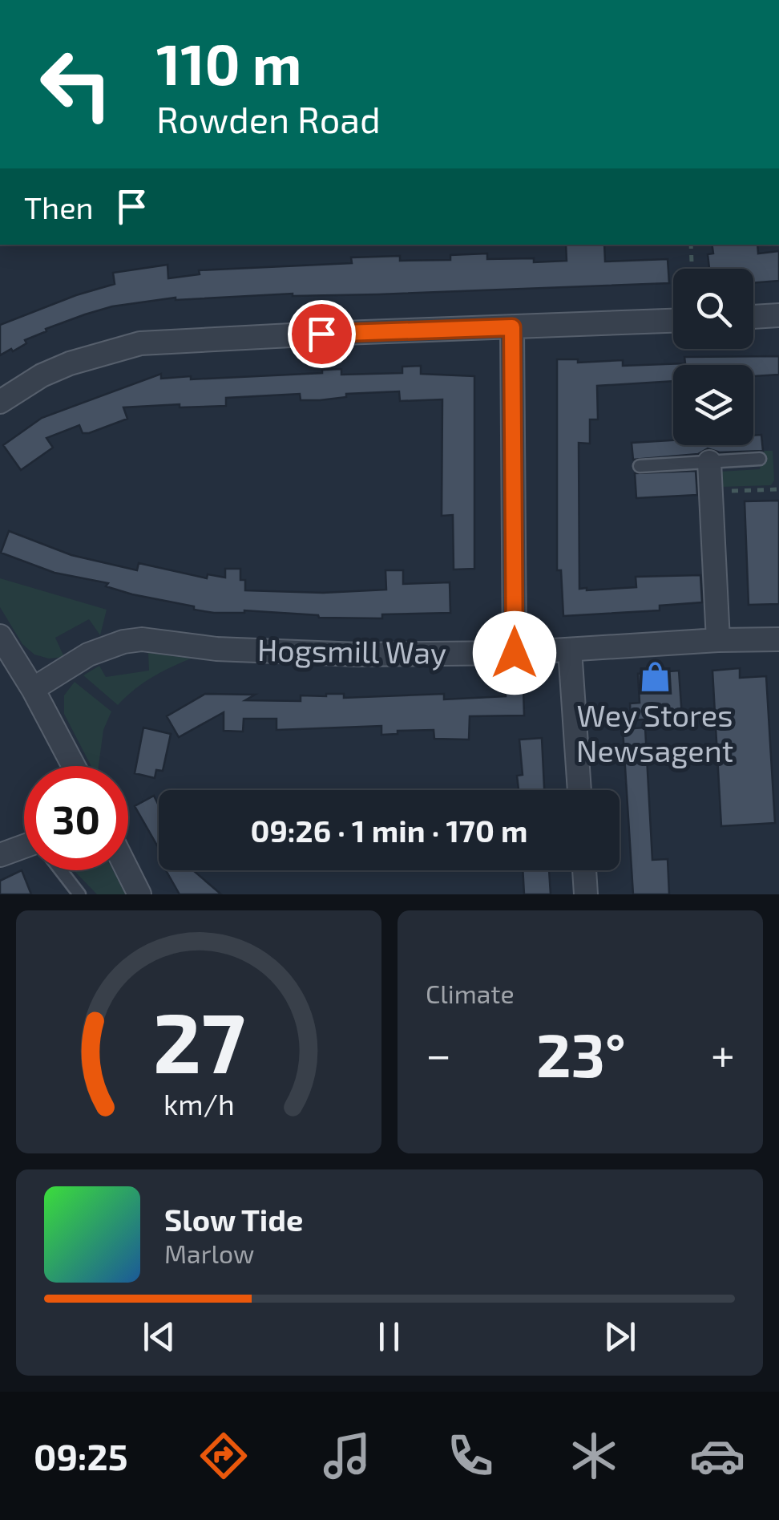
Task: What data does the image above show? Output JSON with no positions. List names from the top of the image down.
{
  "streets": {
    "street": ["Hogsmill Way"]
  },
  "places": {
    "shop": ["Wey Stores Newsagent"]
  },
  "page": {
    "turn": ["110 m", "Rowden Road"],
    "then": "Then",
    "limit": "30",
    "trip": "09:26 · 1 min · 170 m",
    "tile": "Climate",
    "heat": ["−", "23°", "+"],
    "song": ["Slow Tide", "Marlow"],
    "tabs": "09:25",
    "gauge": ["27", "km/h"]
  }
}
